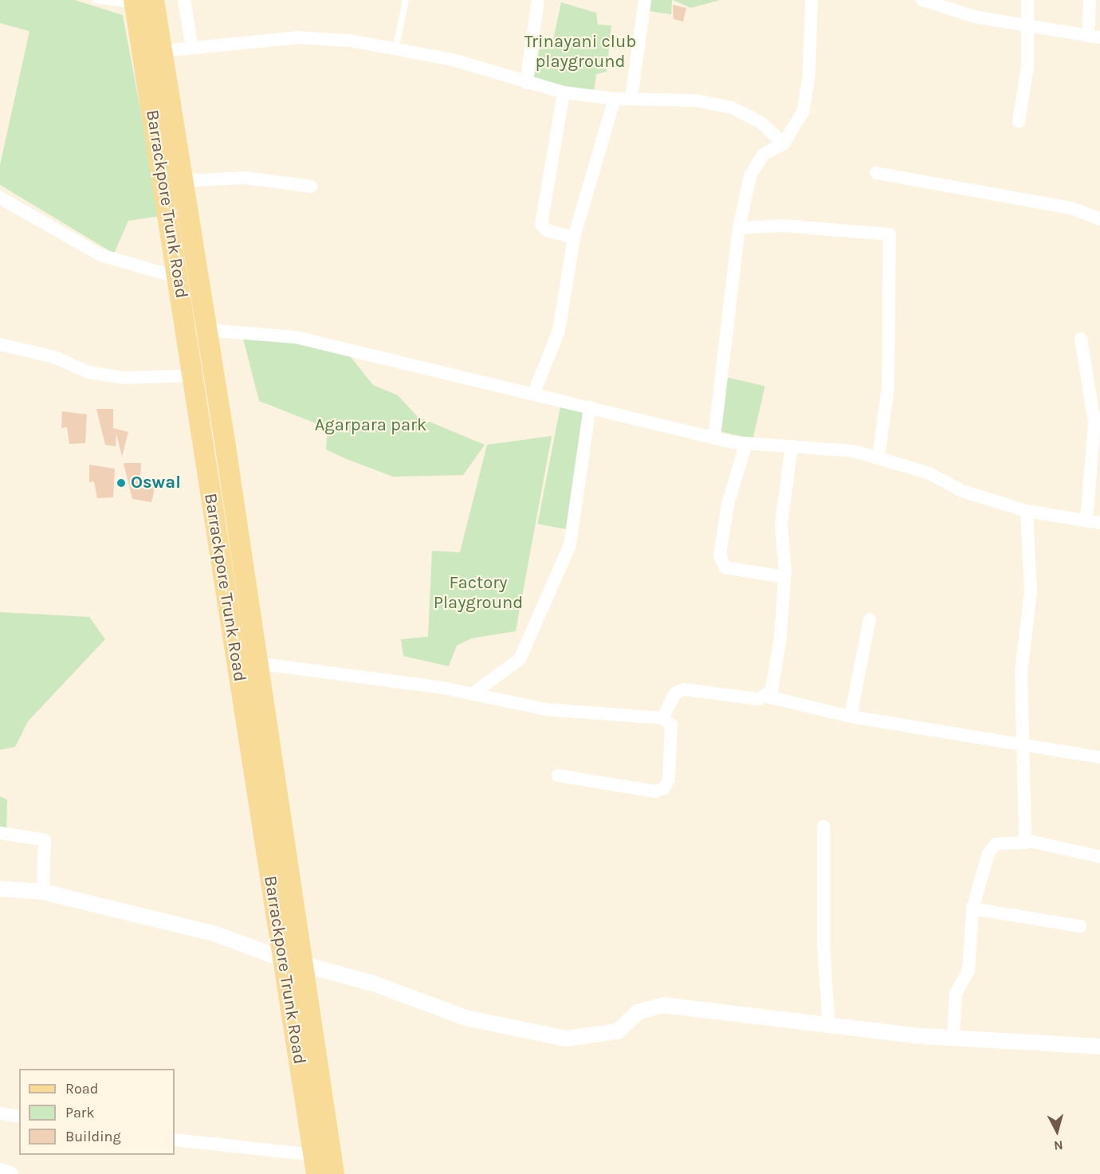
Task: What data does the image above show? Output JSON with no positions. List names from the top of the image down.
{
  "streets": {
    "main road": ["Barrackpore Trunk Road"]
  },
  "parks": ["Trinayani club playground", "Agarpara park", "Factory Playground"],
  "places": ["Oswal"],
  "legend": ["Road", "Park", "Building"],
  "north": "bottom"
}
